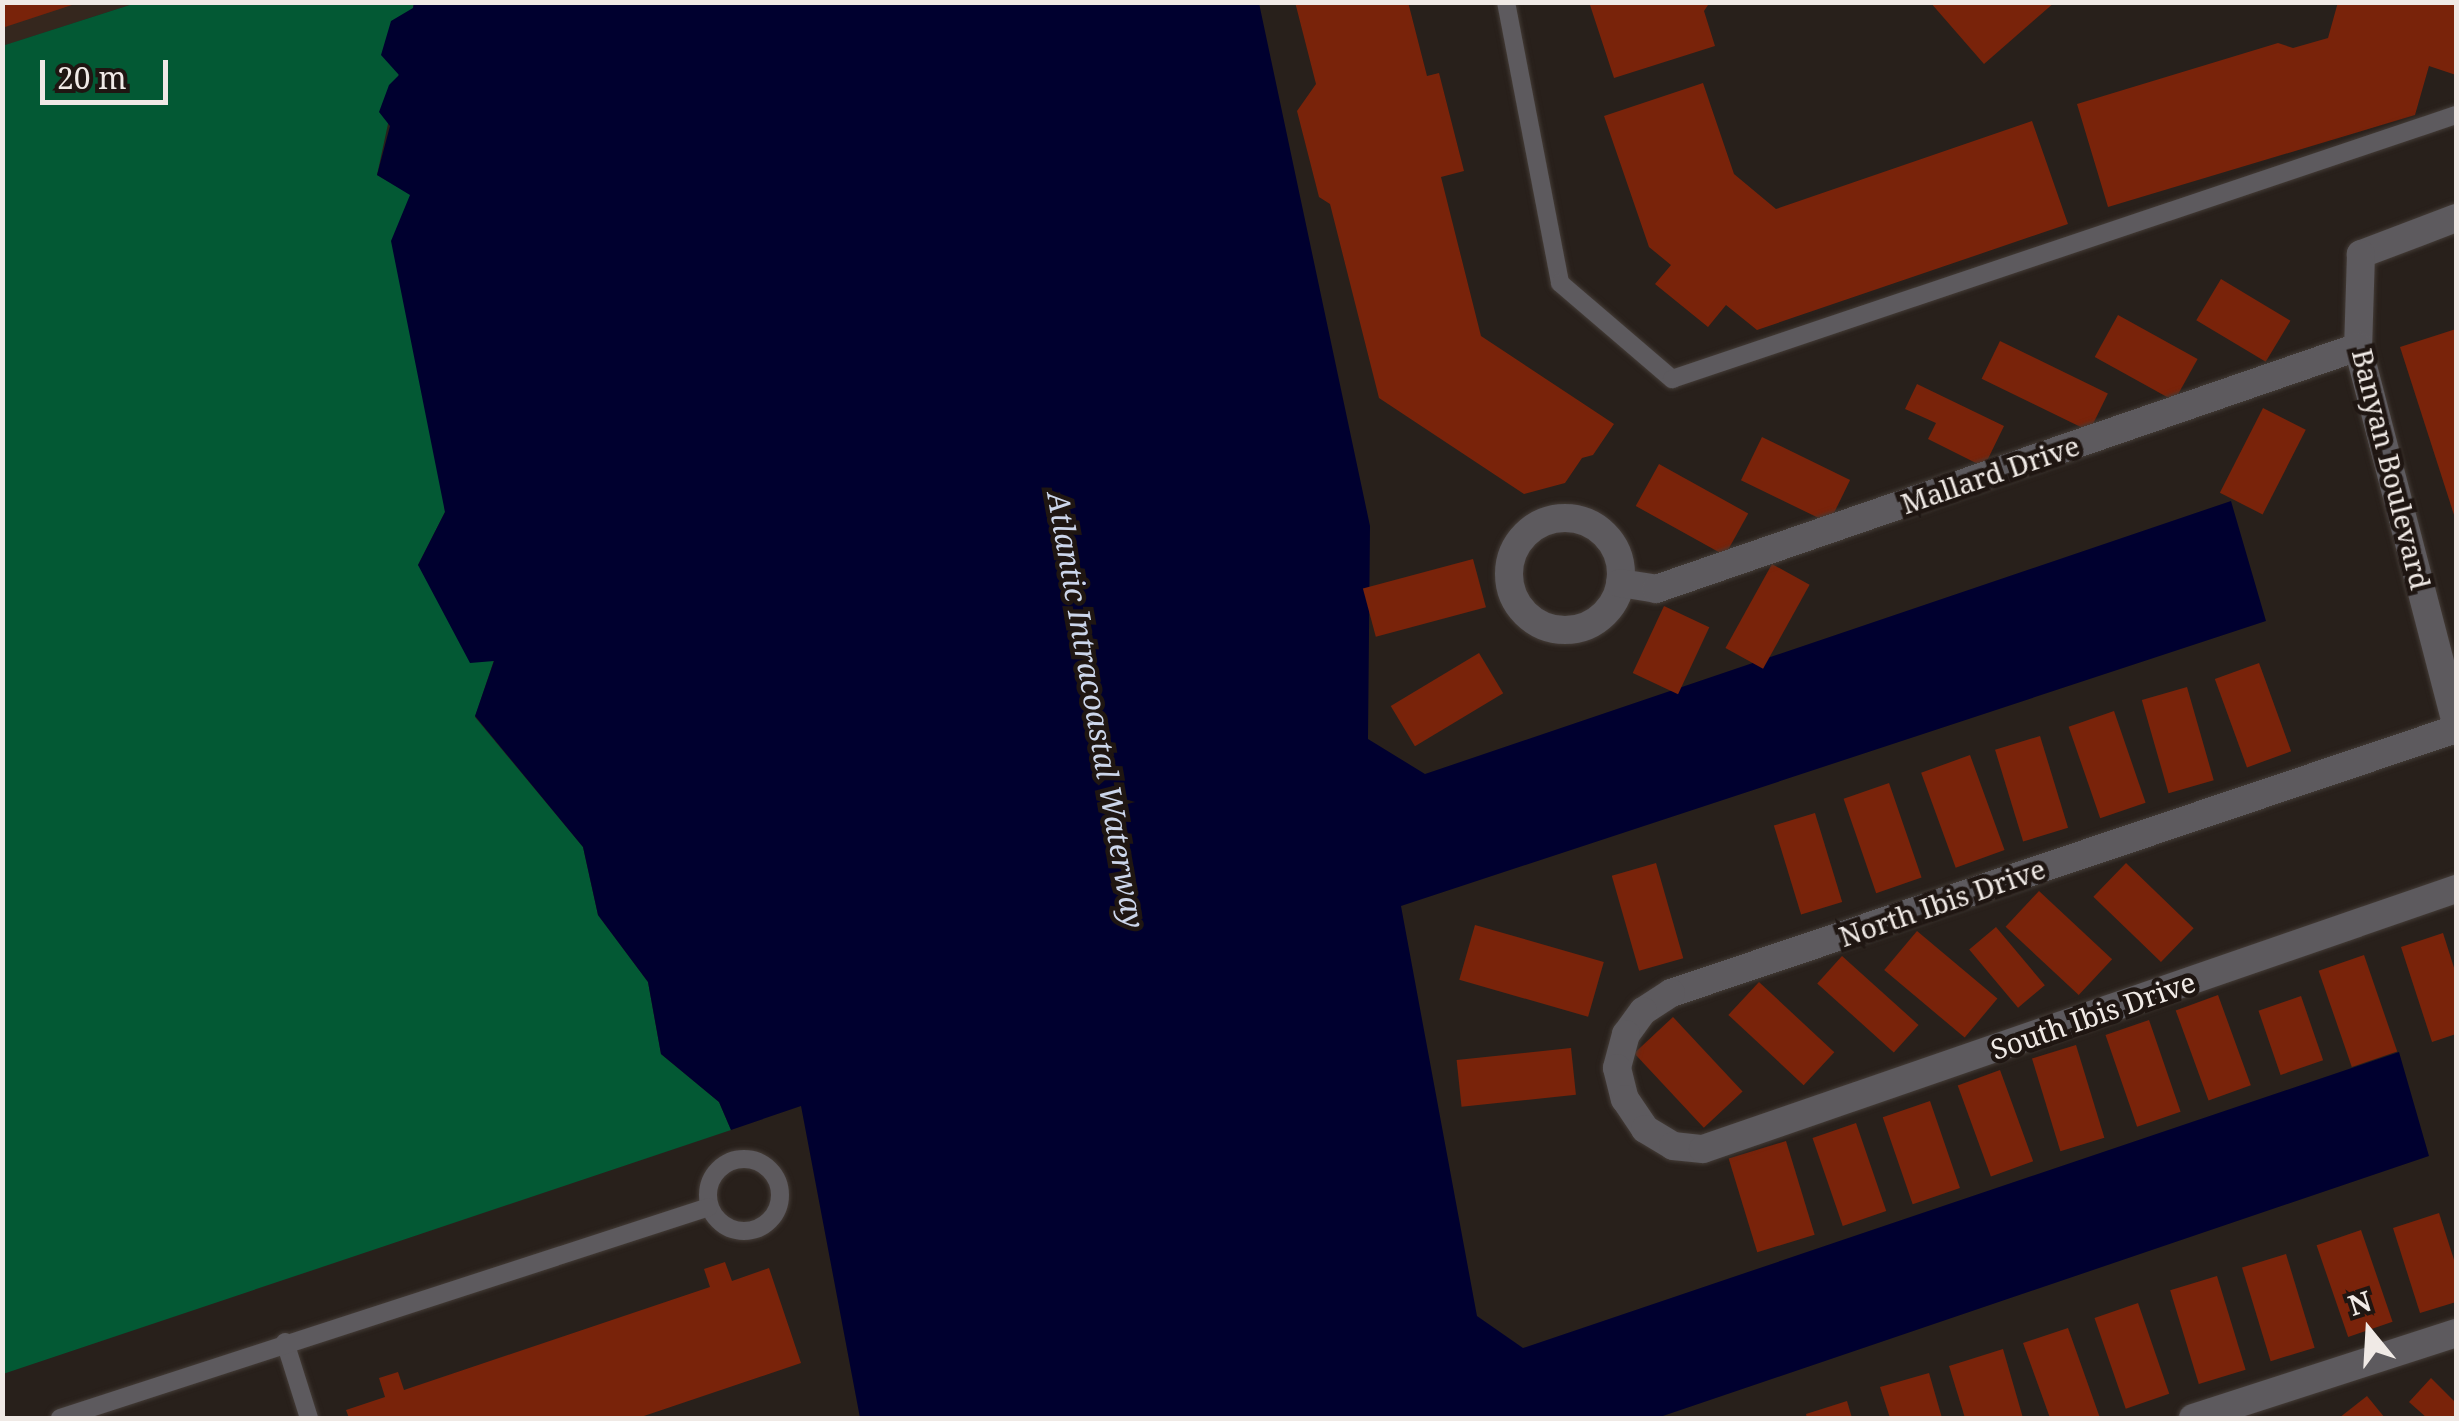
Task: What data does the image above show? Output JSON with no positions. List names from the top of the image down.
{
  "streets": {
    "street": [
      "Banyan Boulevard",
      "Mallard Drive",
      "North Ibis Drive",
      "South Ibis Drive"
    ]
  },
  "crossings": [
    ["Banyan Boulevard", "Mallard Drive"],
    ["Banyan Boulevard", "North Ibis Drive"],
    ["North Ibis Drive", "South Ibis Drive"]
  ],
  "water": ["Atlantic Intracoastal Waterway"],
  "scale_bar": "20 m",
  "north": "top"
}
